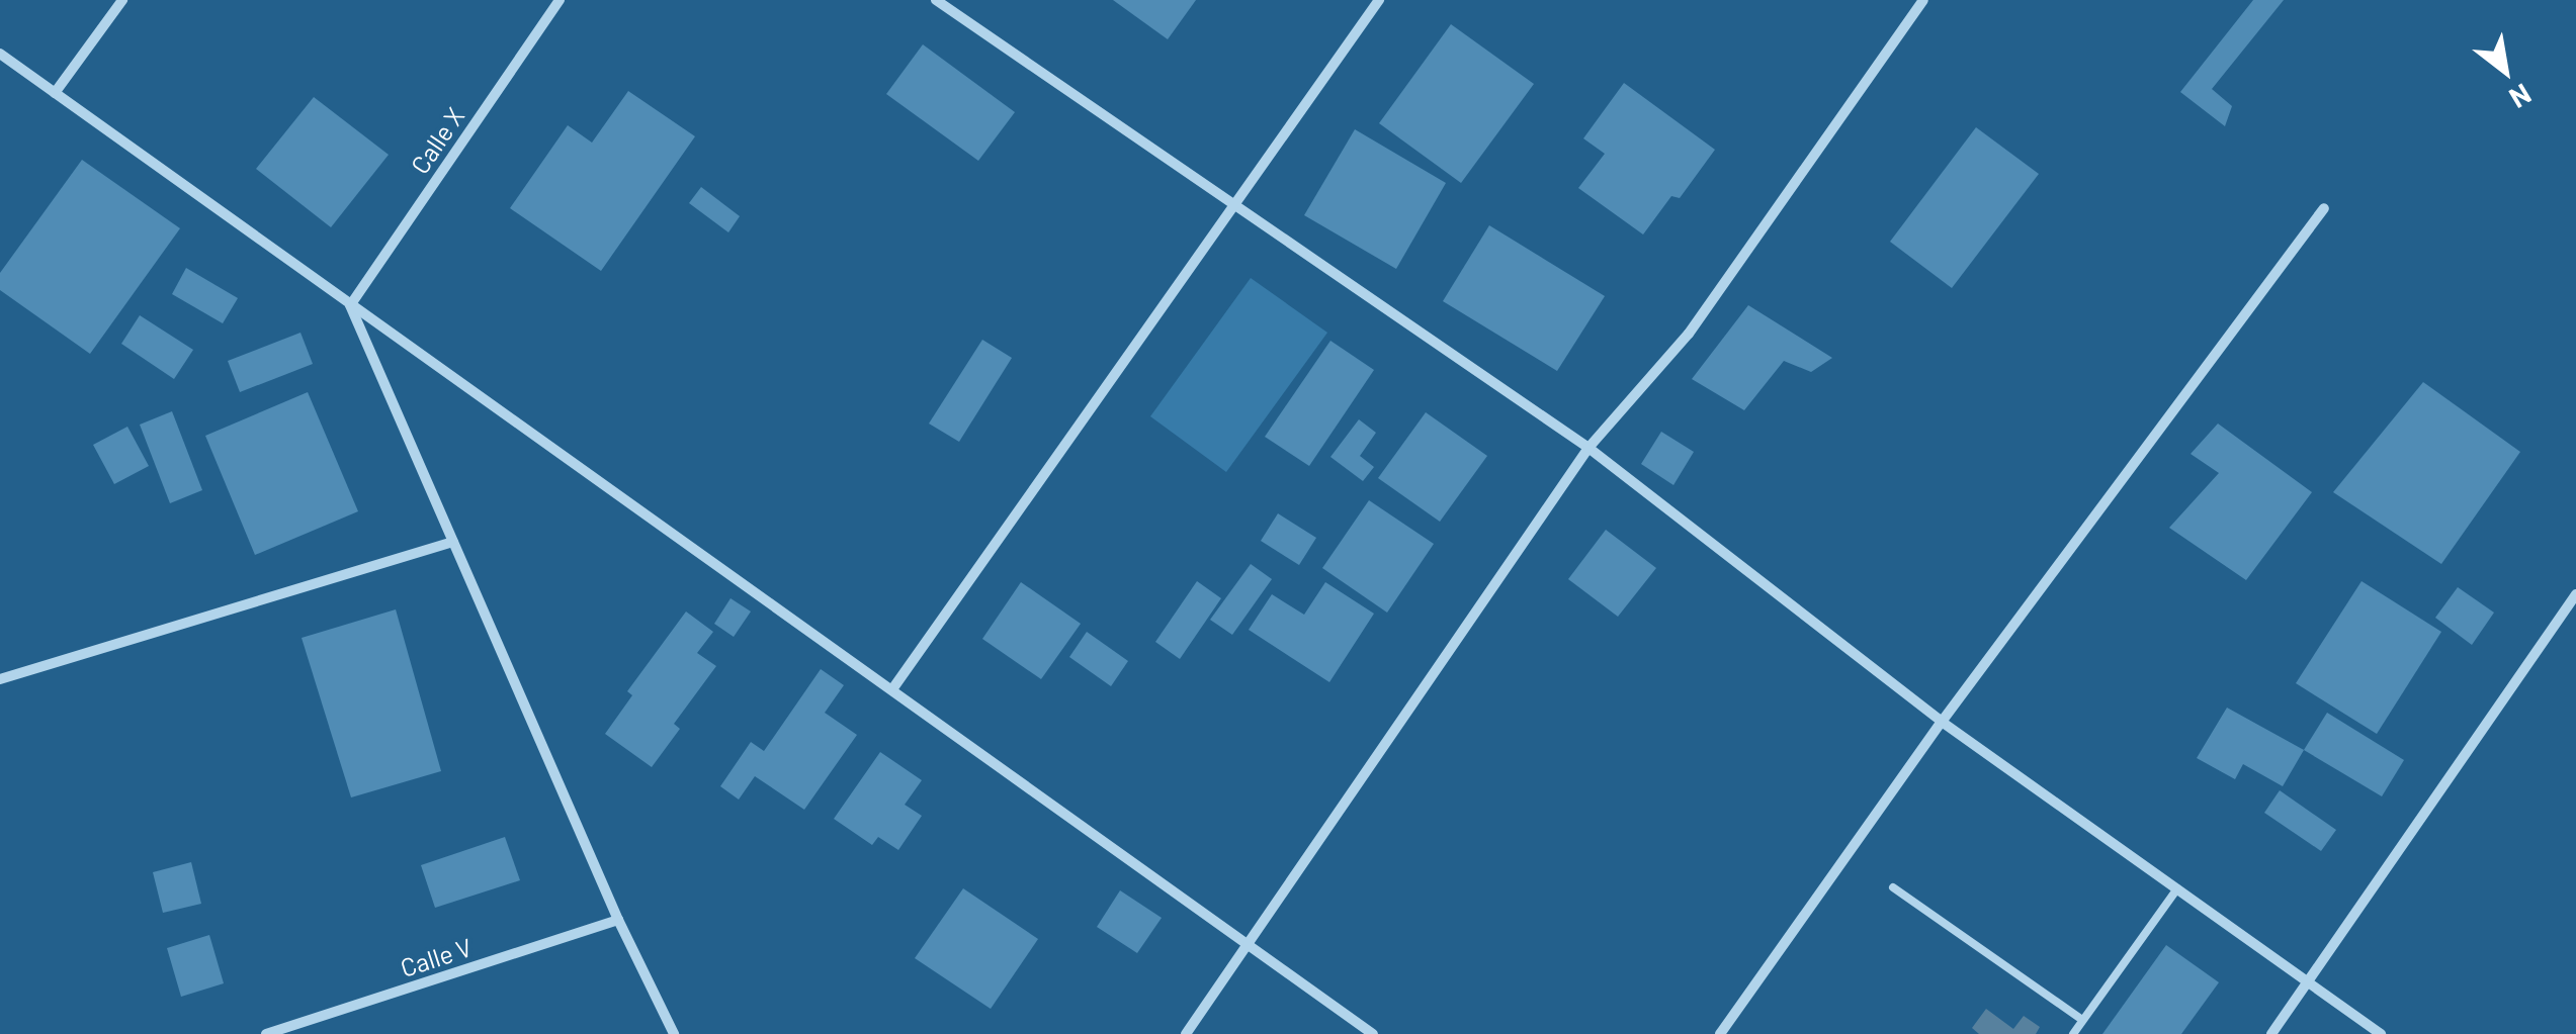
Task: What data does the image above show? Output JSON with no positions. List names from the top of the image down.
{
  "streets": {
    "street": ["Calle X", "Calle V"]
  },
  "north": "bottom right"
}
